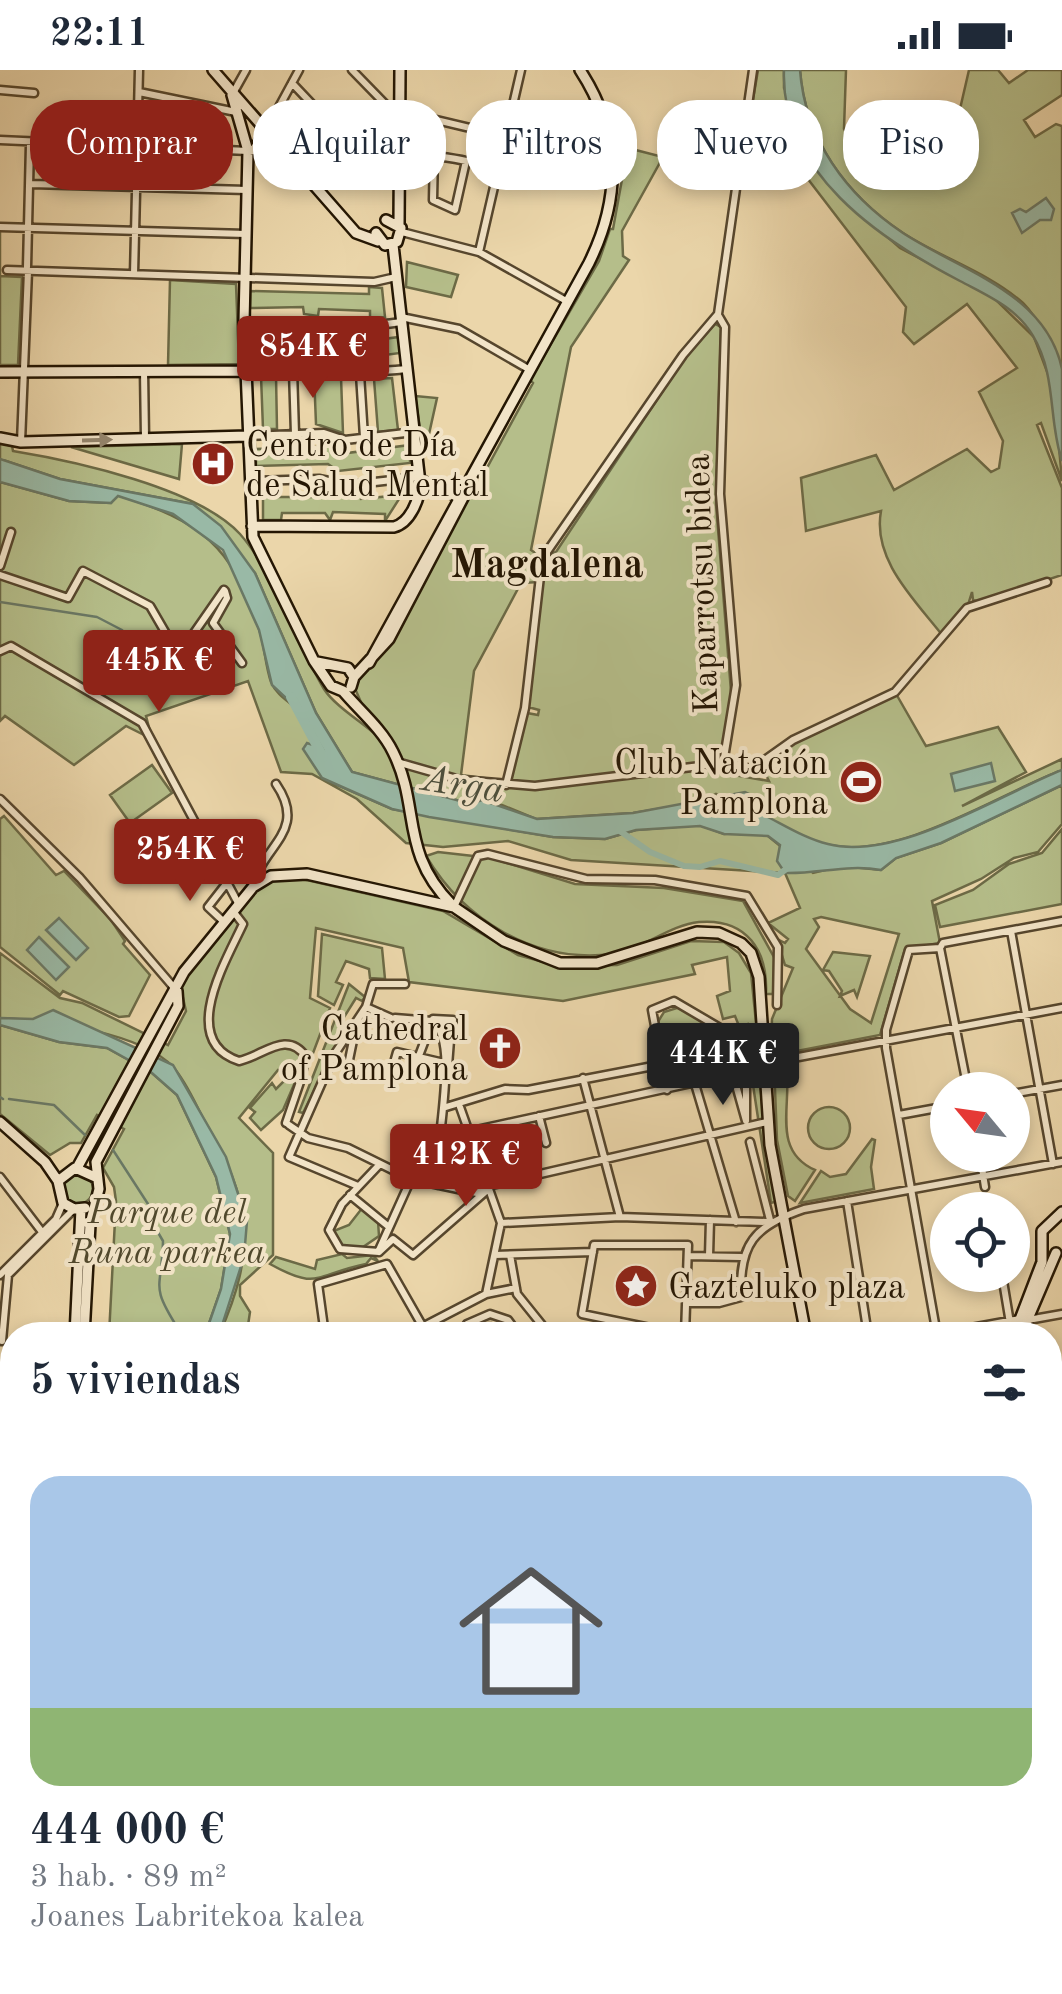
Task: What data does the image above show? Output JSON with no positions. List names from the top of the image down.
{
  "streets": {
    "street": ["Kaparrotsu bidea"]
  },
  "districts": ["Magdalena"],
  "water": ["Arga"],
  "parks": ["Parque del Runa parkea"],
  "places": {
    "hospital": ["Centro de Día de Salud Mental"],
    "sports": ["Club Natación Pamplona"],
    "church": ["Cathedral of Pamplona"],
    "place": ["Gazteluko plaza"]
  },
  "north": "top left",
  "page": {
    "status": "22:11",
    "chip": [
      "Comprar",
      "Alquilar",
      "Filtros",
      "Nuevo",
      "Piso"
    ],
    "price": [
      "854K €",
      "445K €",
      "254K €",
      "444K €",
      "412K €"
    ],
    "heading": "5 viviendas",
    "list": [
      {
        "name": "444 000 €",
        "note": "3 hab. · 89 m² · Joanes Labritekoa kalea"
      }
    ]
  }
}
